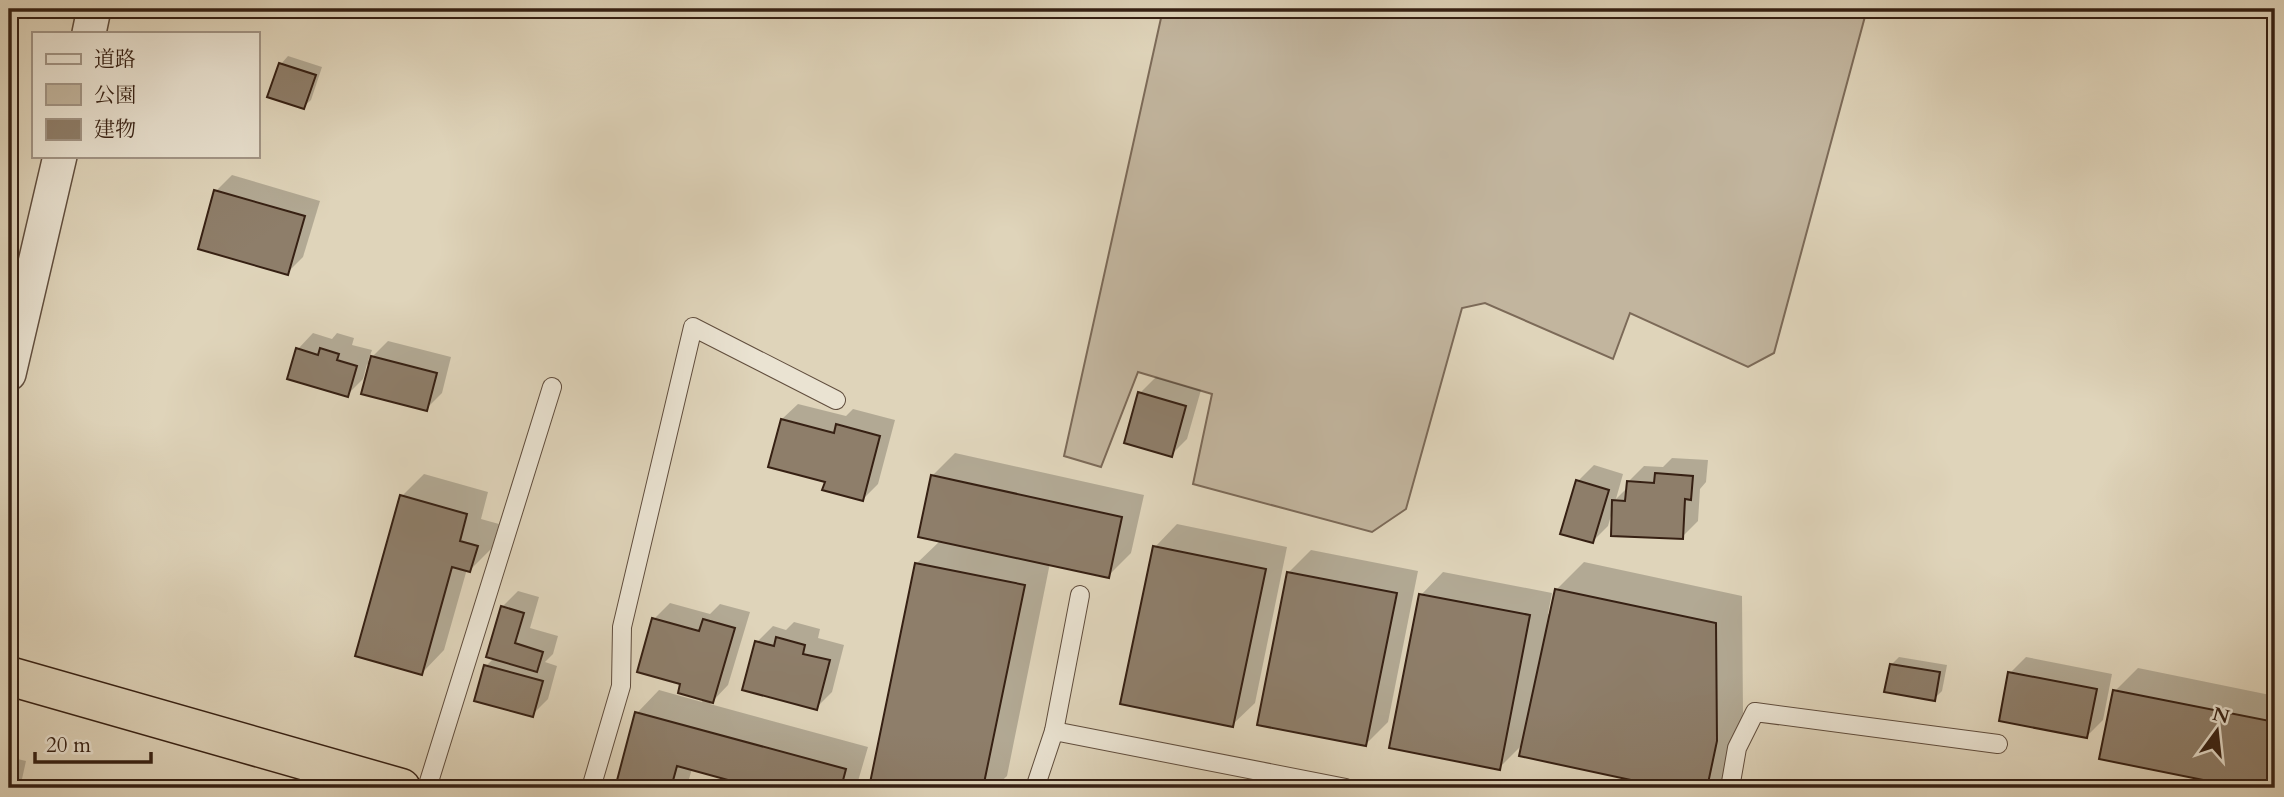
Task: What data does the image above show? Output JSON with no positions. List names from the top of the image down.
{
  "legend": ["道路", "公園", "建物"],
  "scale_bar": "20 m",
  "north": "top"
}
